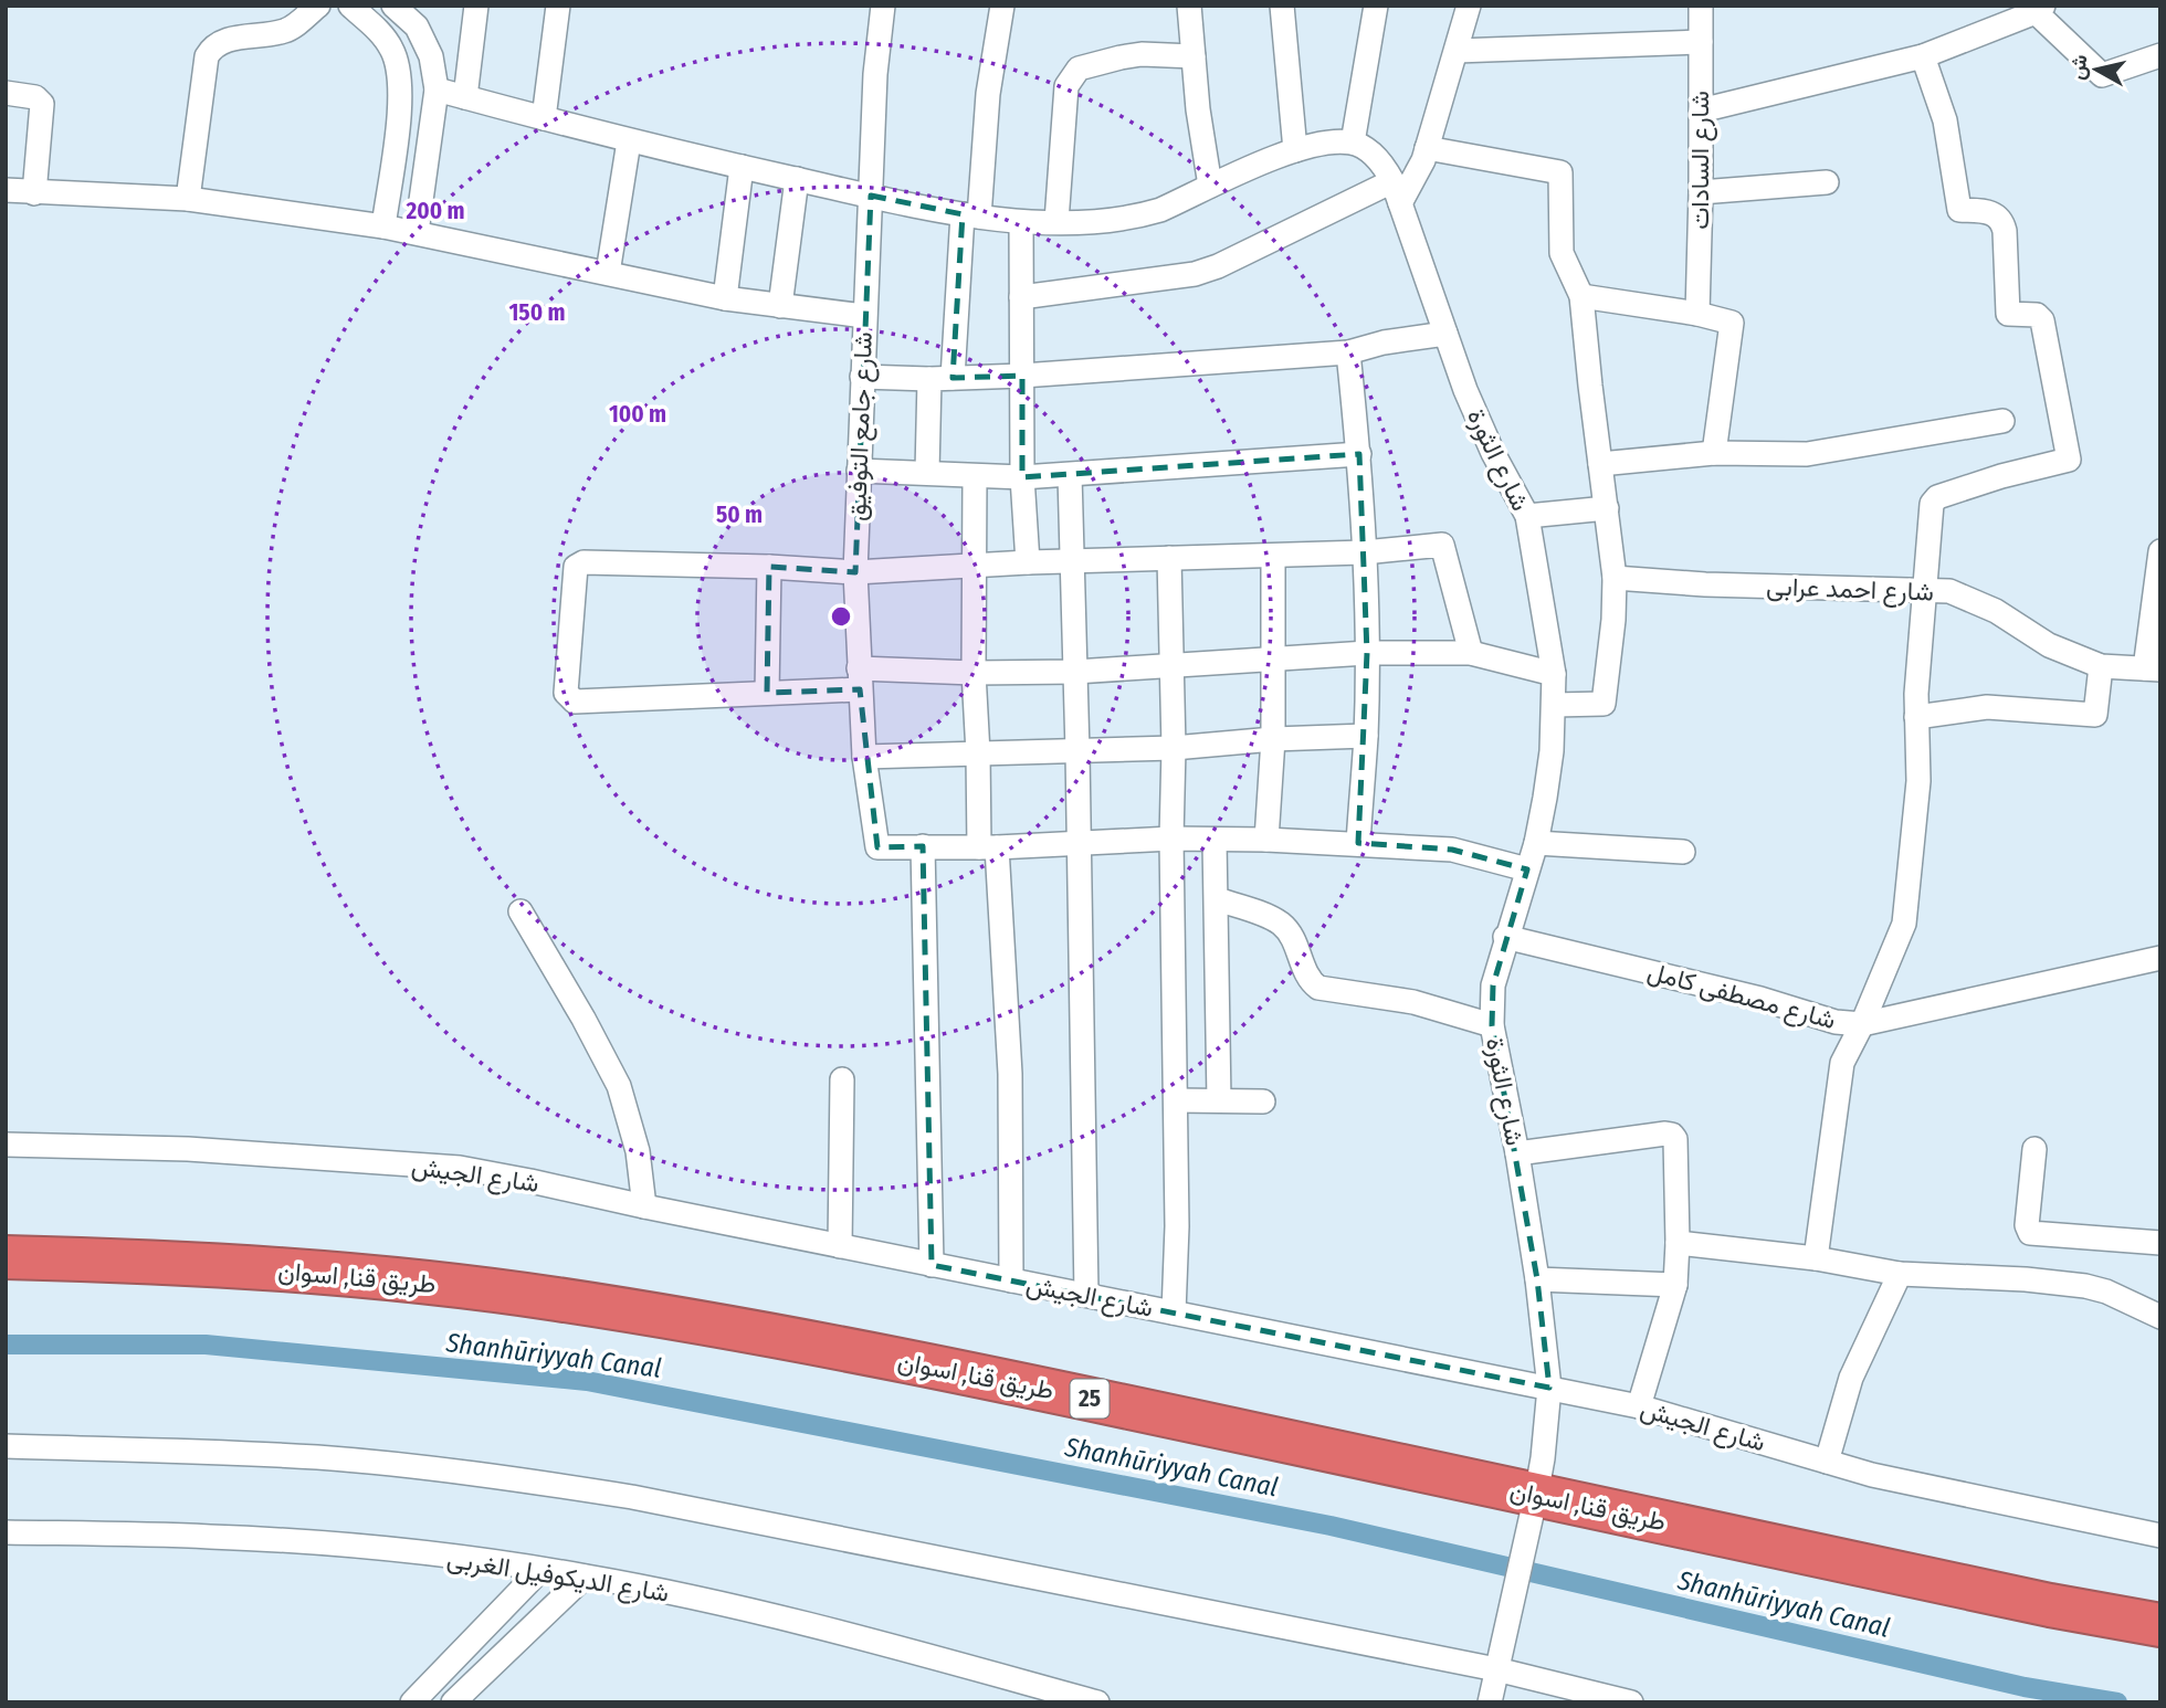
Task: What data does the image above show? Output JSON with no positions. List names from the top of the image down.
{
  "streets": {
    "highway": ["طريق قنا, اسوان", "25"],
    "street": [
      "شارع السادات",
      "شارع جامع التوفيق",
      "شارع الثورة",
      "شارع احمد عرابى",
      "شارع مصطفى كامل",
      "شارع الجيش",
      "شارع الديكوفيل الغربى"
    ]
  },
  "crossings": [
    ["شارع الثورة", "شارع مصطفى كامل"],
    ["شارع الثورة", "شارع الجيش"],
    ["شارع الثورة", "طريق قنا, اسوان"]
  ],
  "water": ["Shanhūriyyah Canal"],
  "north": "left",
  "rings": [
    "200 m",
    "150 m",
    "100 m",
    "50 m"
  ]
}
